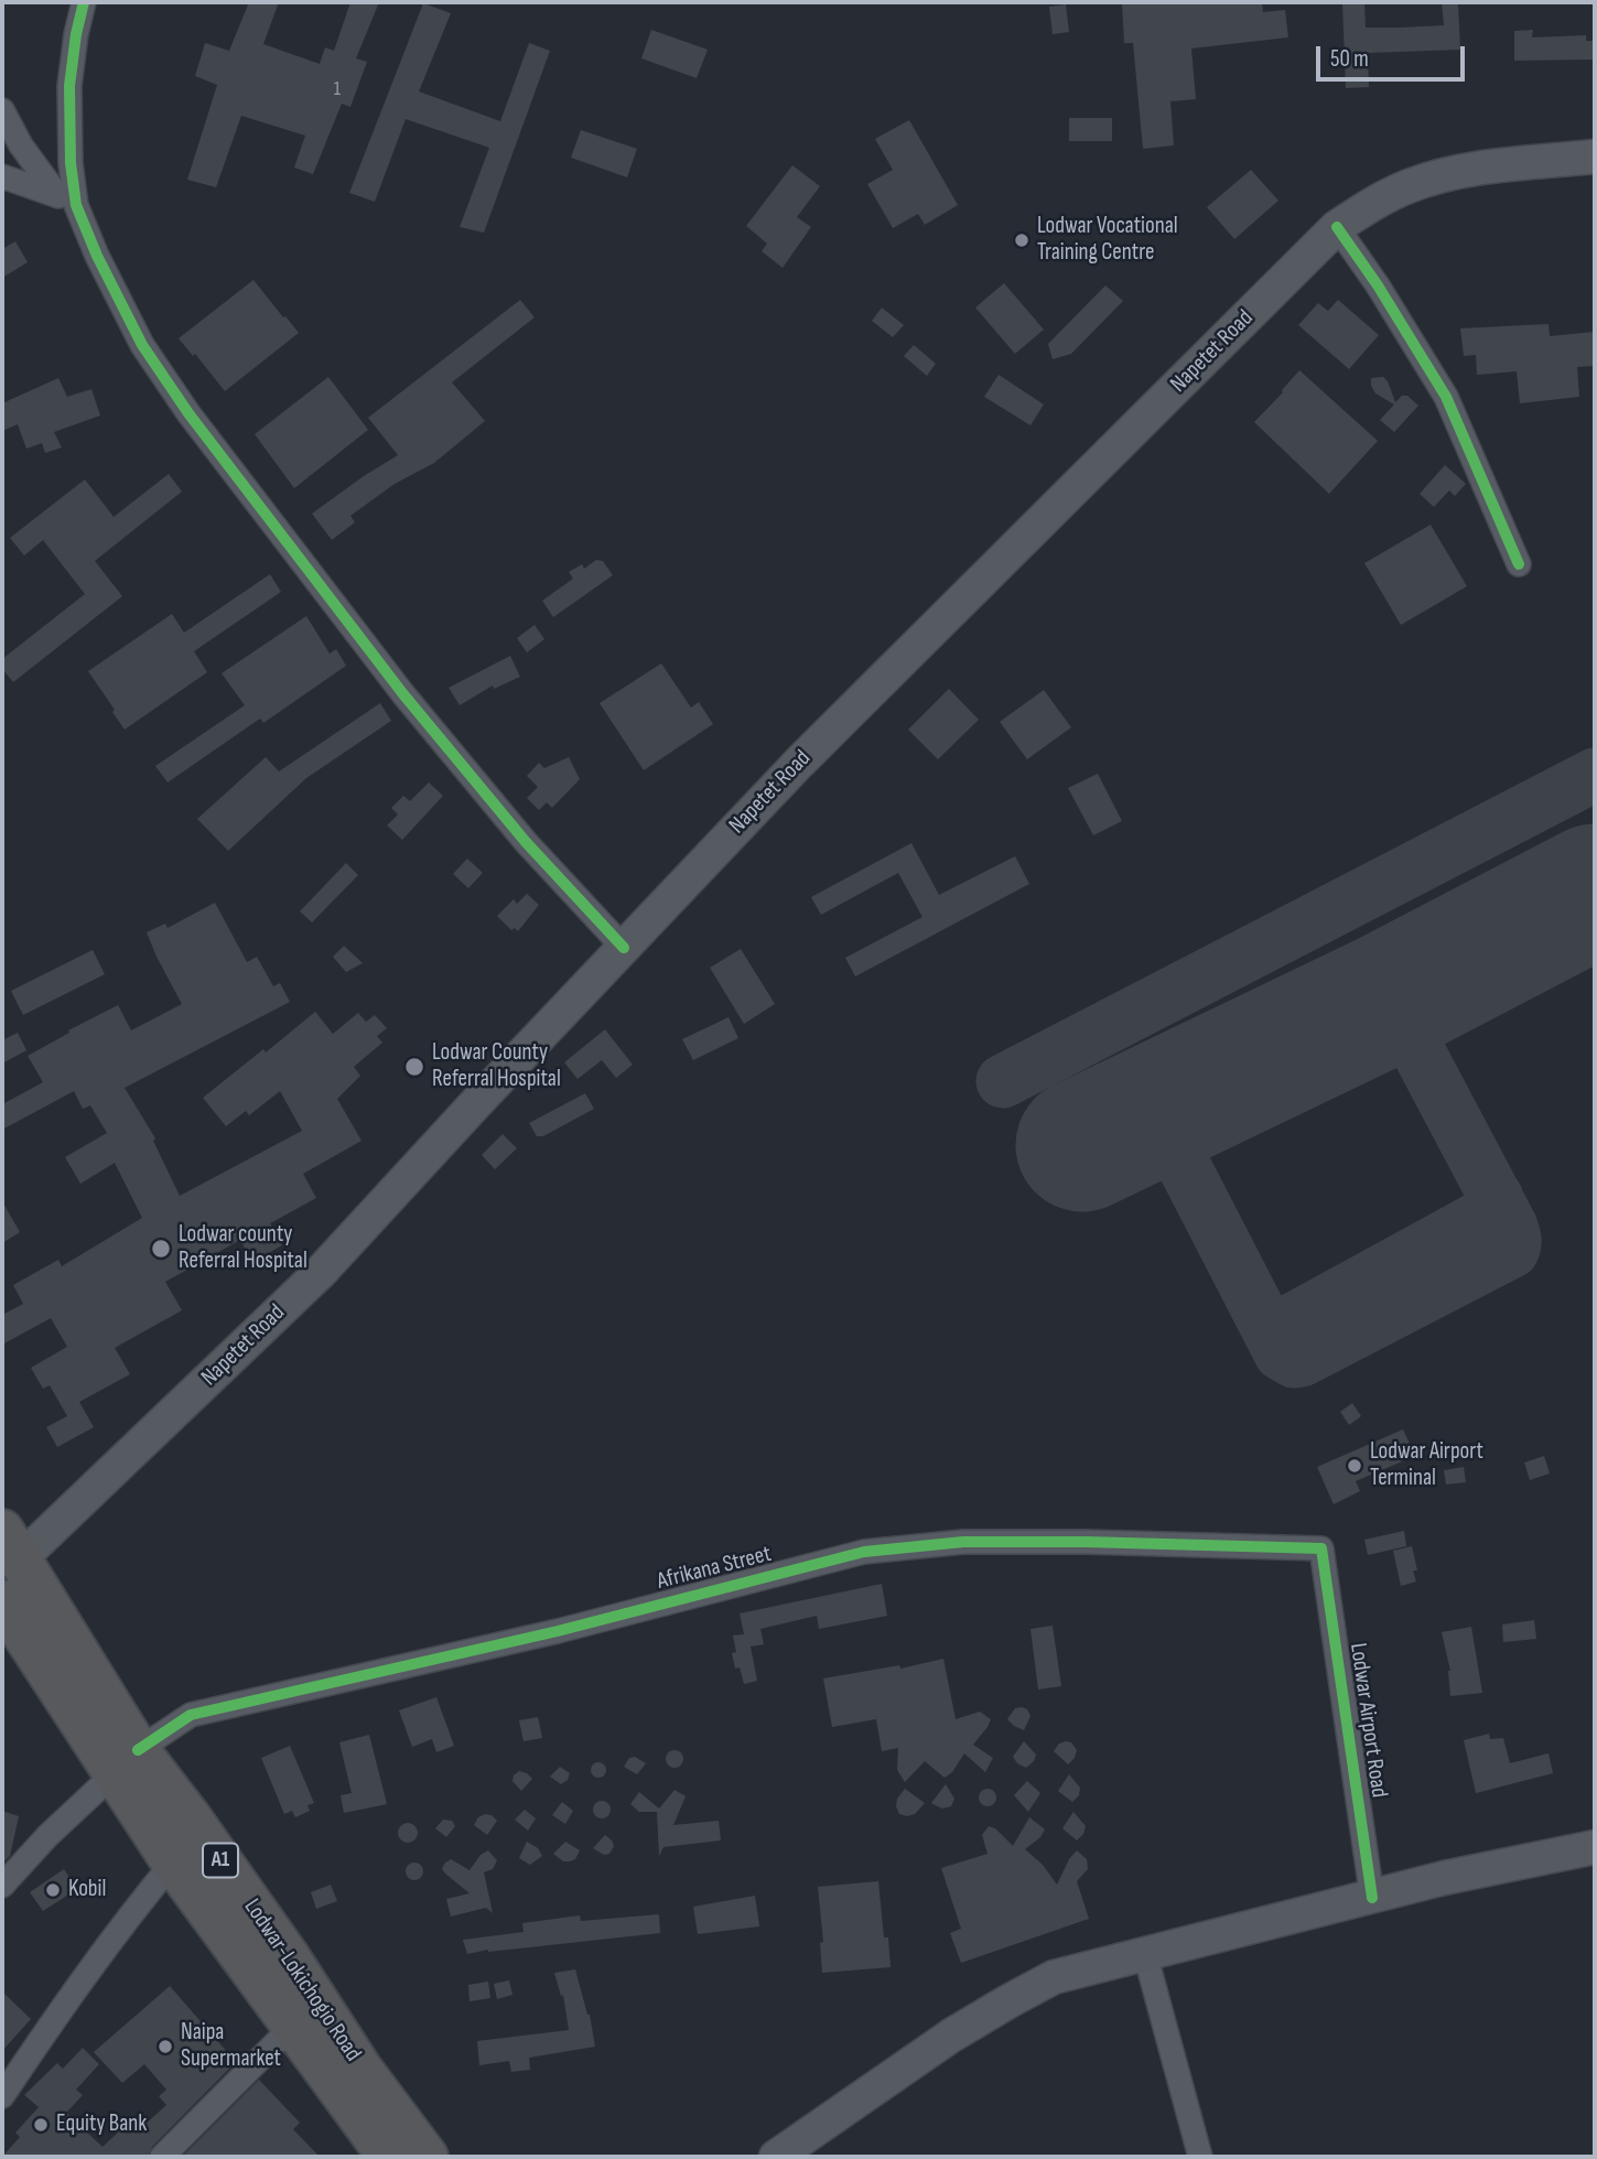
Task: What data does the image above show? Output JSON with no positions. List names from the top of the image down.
{
  "streets": {
    "highway": ["A1", "Lodwar-Lokichogio Road"],
    "main road": ["Napetet Road"],
    "street": ["Afrikana Street", "Lodwar Airport Road"]
  },
  "crossings": [
    ["Napetet Road", "Lodwar-Lokichogio Road"],
    ["Afrikana Street", "Lodwar Airport Road"],
    ["Afrikana Street", "Lodwar-Lokichogio Road"]
  ],
  "places": [
    "Lodwar Vocational Training Centre",
    "Lodwar County Referral Hospital",
    "Lodwar county Referral Hospital",
    "Lodwar Airport Terminal",
    "Kobil",
    "Naipa Supermarket",
    "Equity Bank"
  ],
  "house_numbers": ["1"],
  "scale_bar": "50 m"
}
